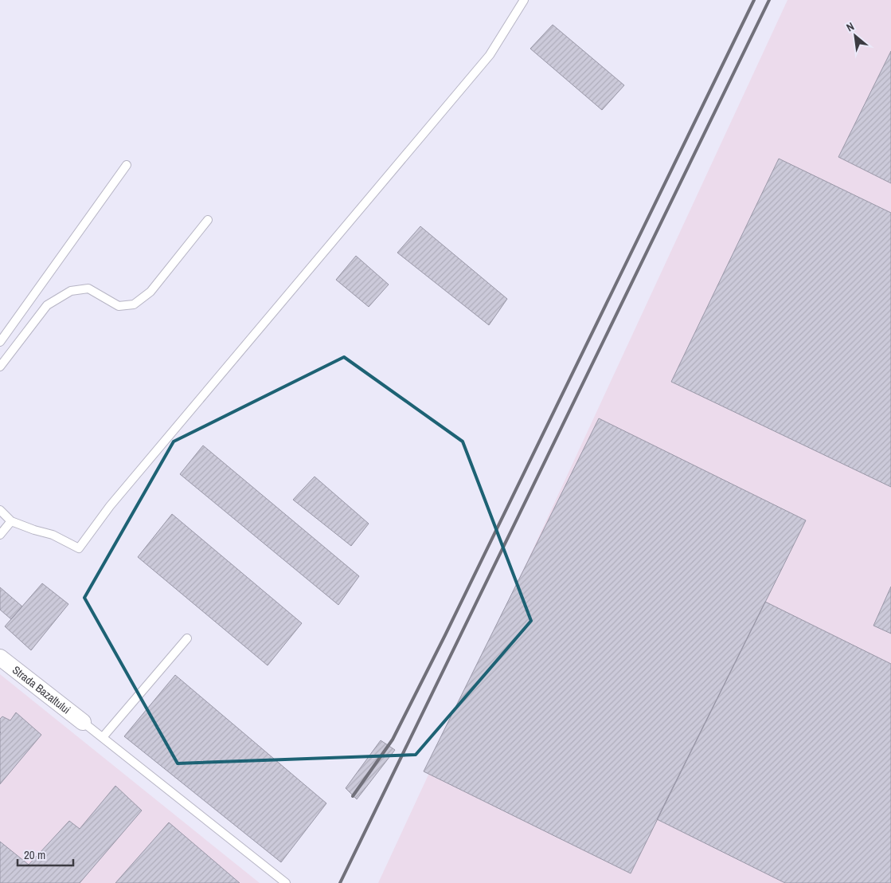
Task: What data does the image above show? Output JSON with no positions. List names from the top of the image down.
{
  "streets": {
    "street": ["Strada Bazaltului"]
  },
  "scale_bar": "20 m",
  "north": "top left"
}
